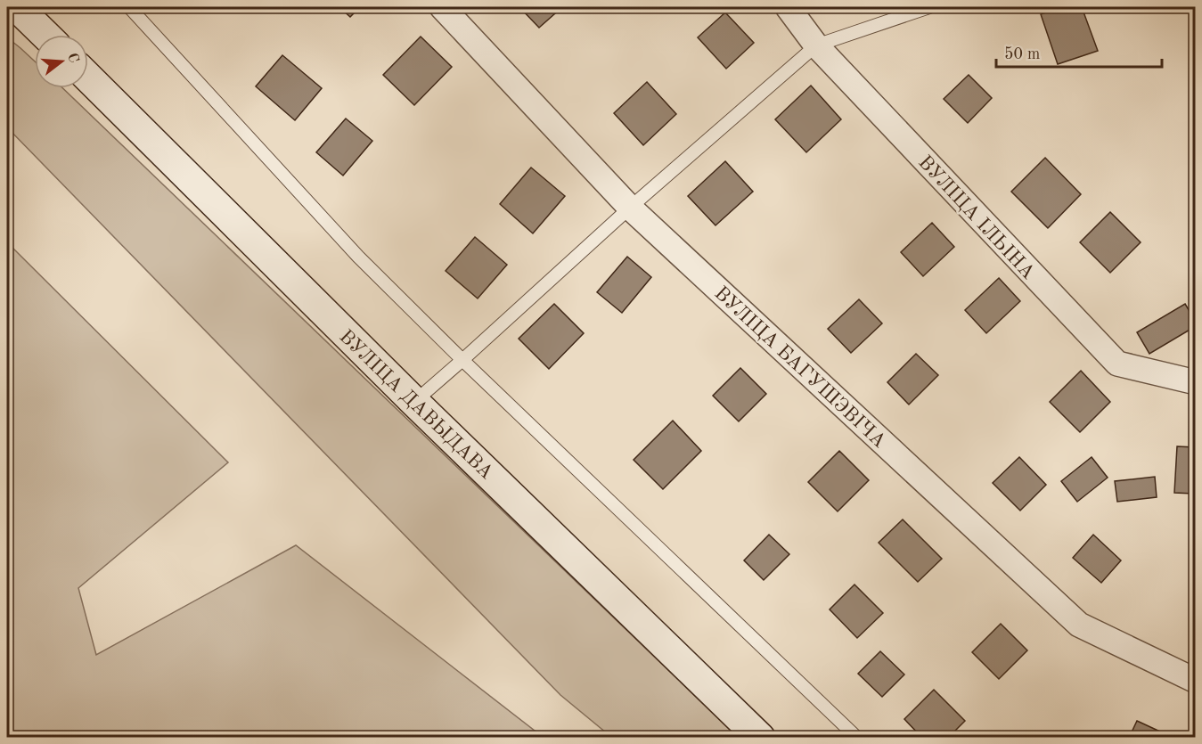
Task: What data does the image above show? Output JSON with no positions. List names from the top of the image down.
{
  "streets": {
    "street": ["ВУЛІЦА ІЛЬІНА", "ВУЛІЦА БАГУШЭВІЧА", "ВУЛІЦА ДАВЫДАВА"]
  },
  "scale_bar": "50 m",
  "north": "right"
}
